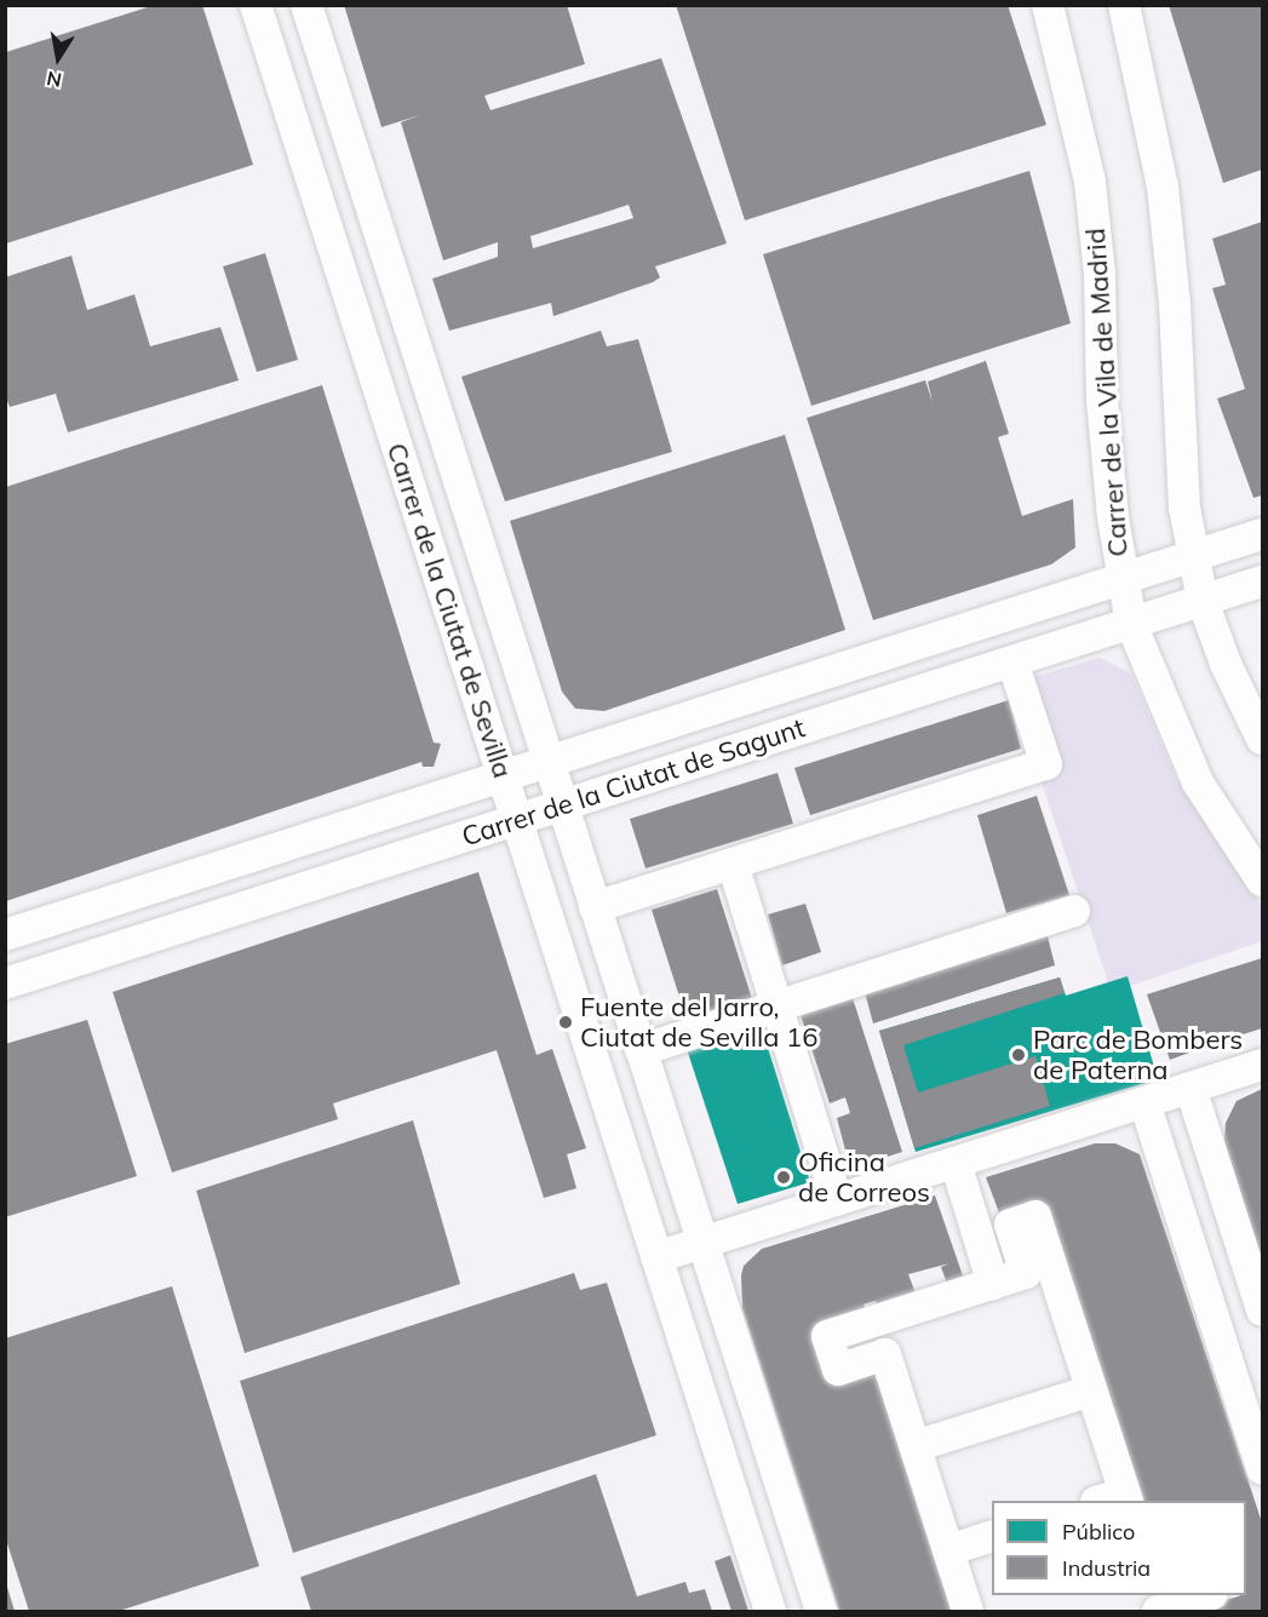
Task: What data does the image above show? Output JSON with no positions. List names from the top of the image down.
{
  "streets": {
    "street": ["Carrer de la Vila de Madrid", "Carrer de la Ciutat de Sevilla", "Carrer de la Ciutat de Sagunt"]
  },
  "crossings": [
    ["Carrer de la Vila de Madrid", "Carrer de la Ciutat de Sagunt"],
    ["Carrer de la Ciutat de Sevilla", "Carrer de la Ciutat de Sagunt"]
  ],
  "places": ["Fuente del Jarro, Ciutat de Sevilla 16", "Parc de Bombers de Paterna", "Oficina de Correos"],
  "legend": ["Público", "Industria"],
  "north": "bottom"
}
